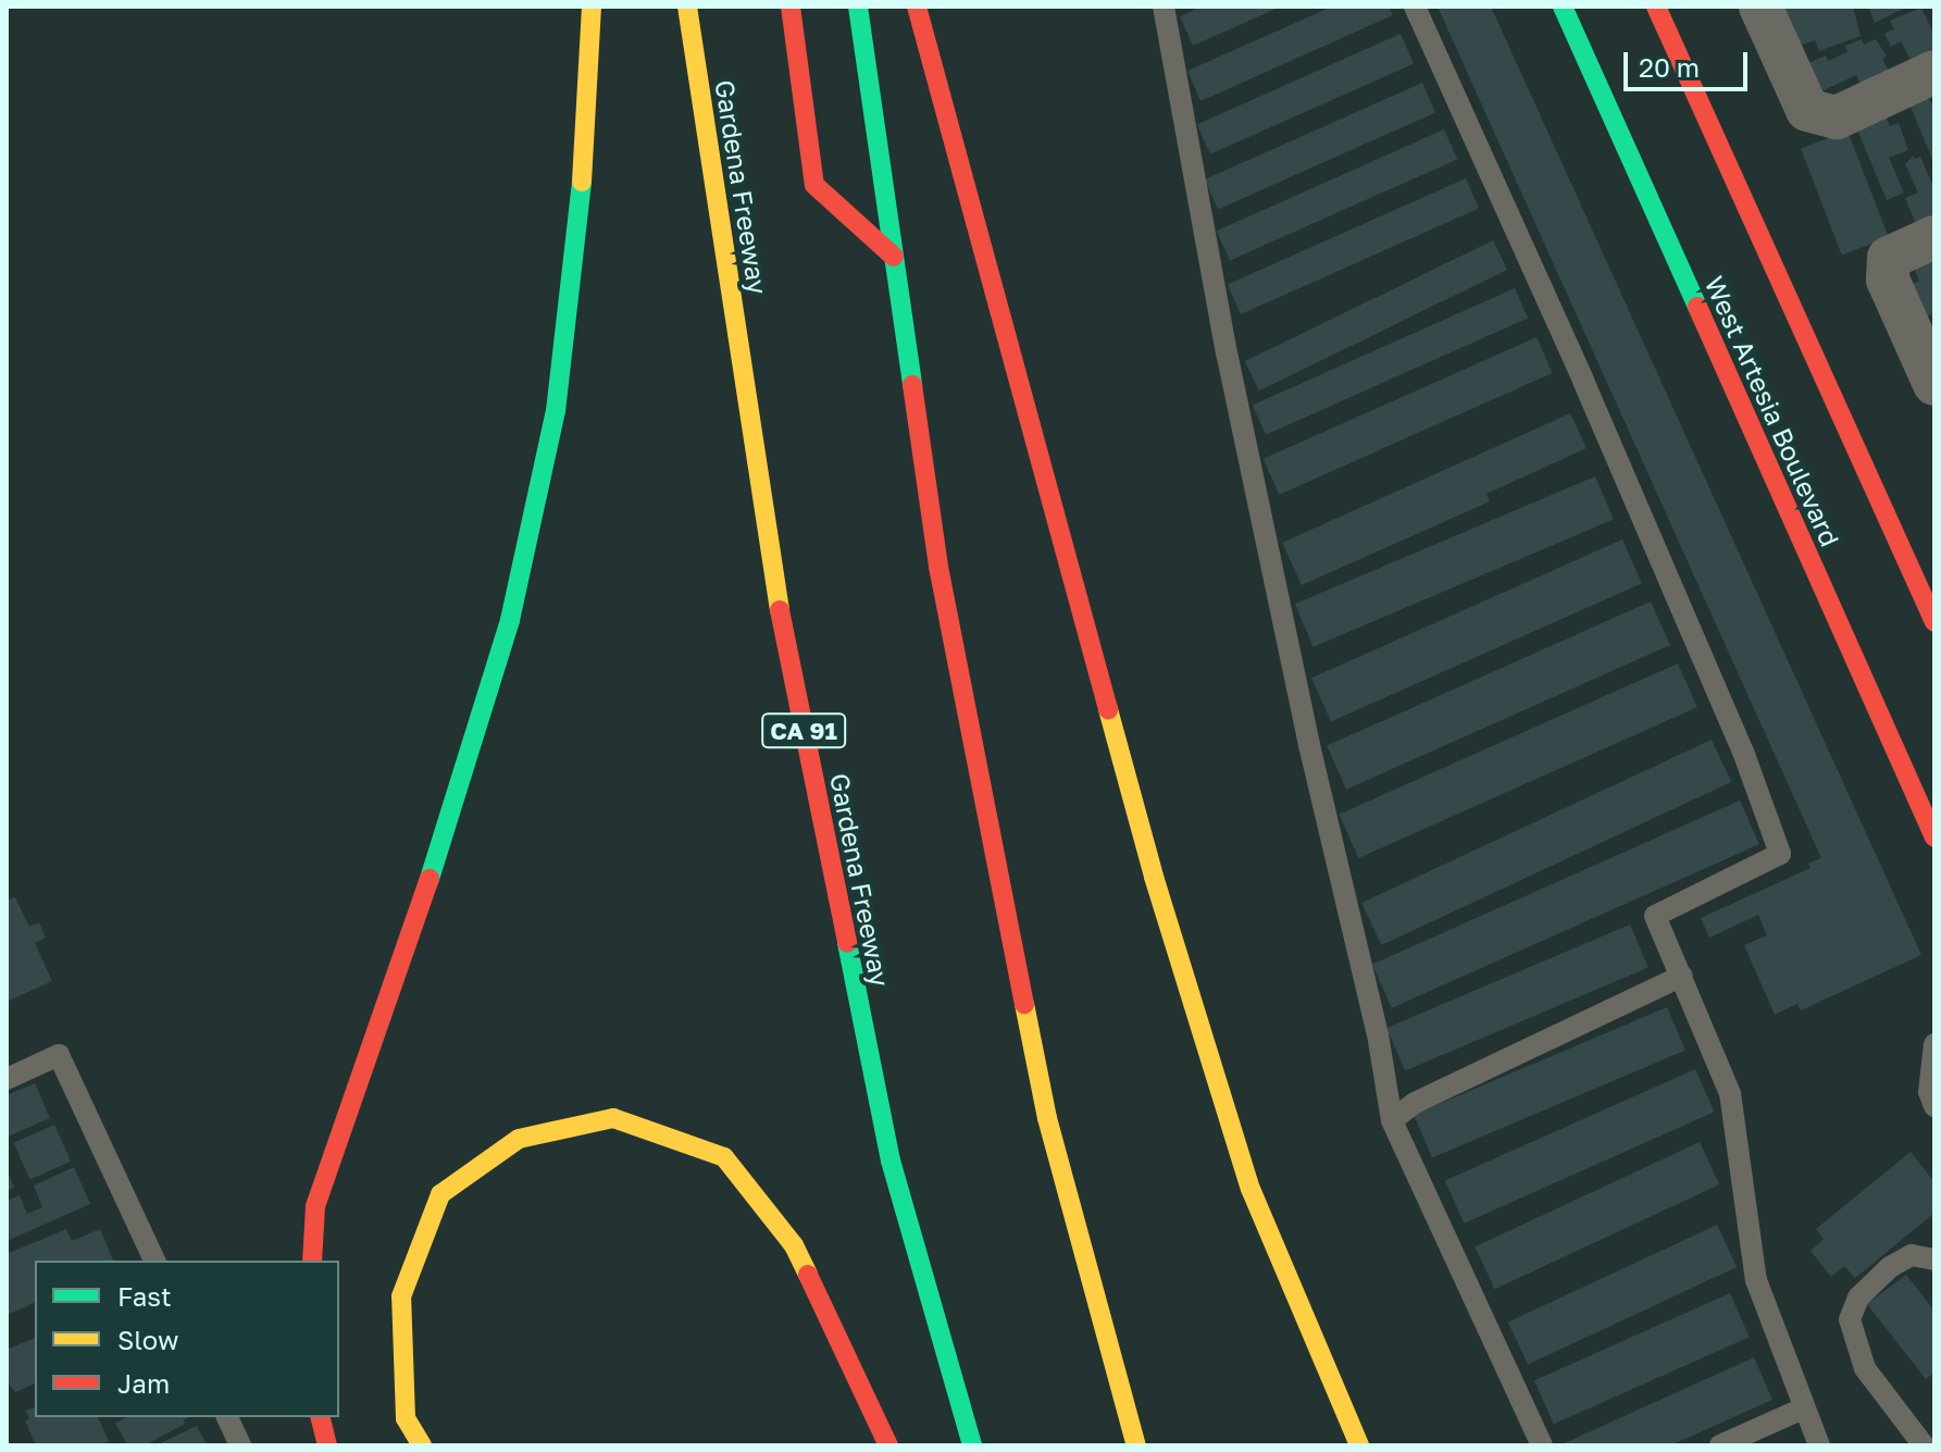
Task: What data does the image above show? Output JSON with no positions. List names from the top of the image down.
{
  "streets": {
    "main road": ["Gardena Freeway", "West Artesia Boulevard", "CA 91"]
  },
  "legend": ["Fast", "Slow", "Jam"],
  "scale_bar": "20 m"
}
